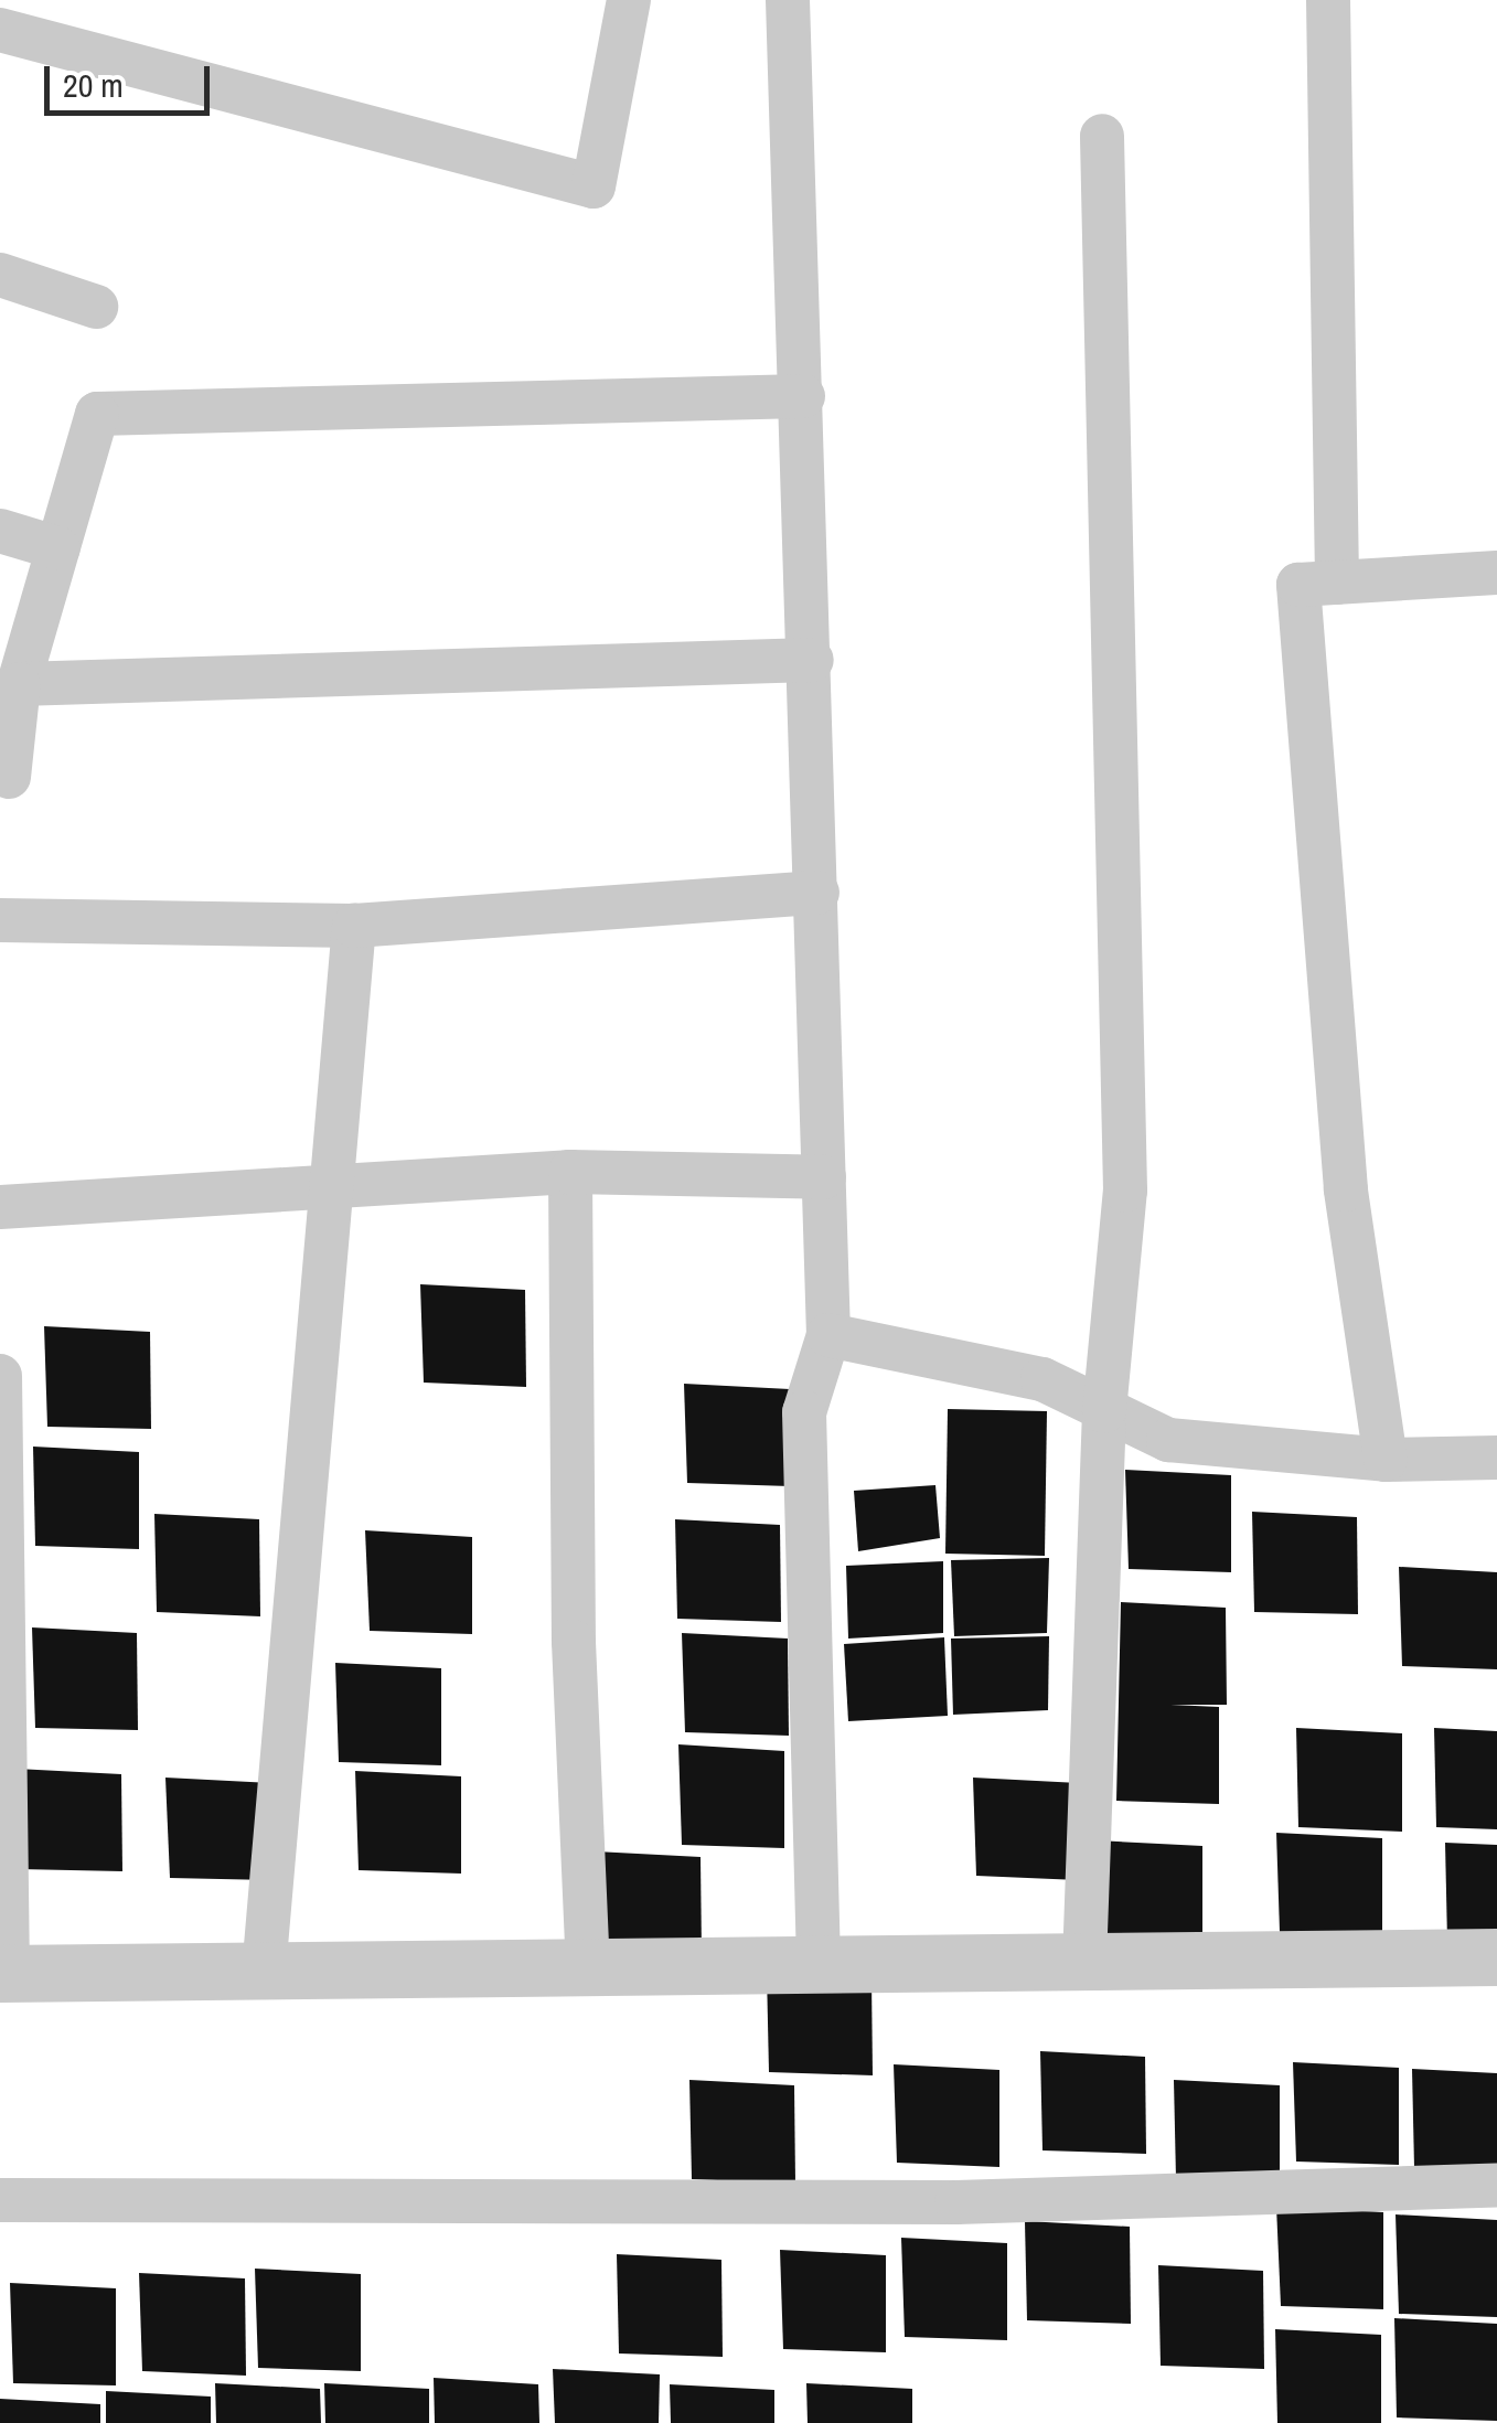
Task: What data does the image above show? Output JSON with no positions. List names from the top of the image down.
{
  "scale_bar": "20 m"
}
